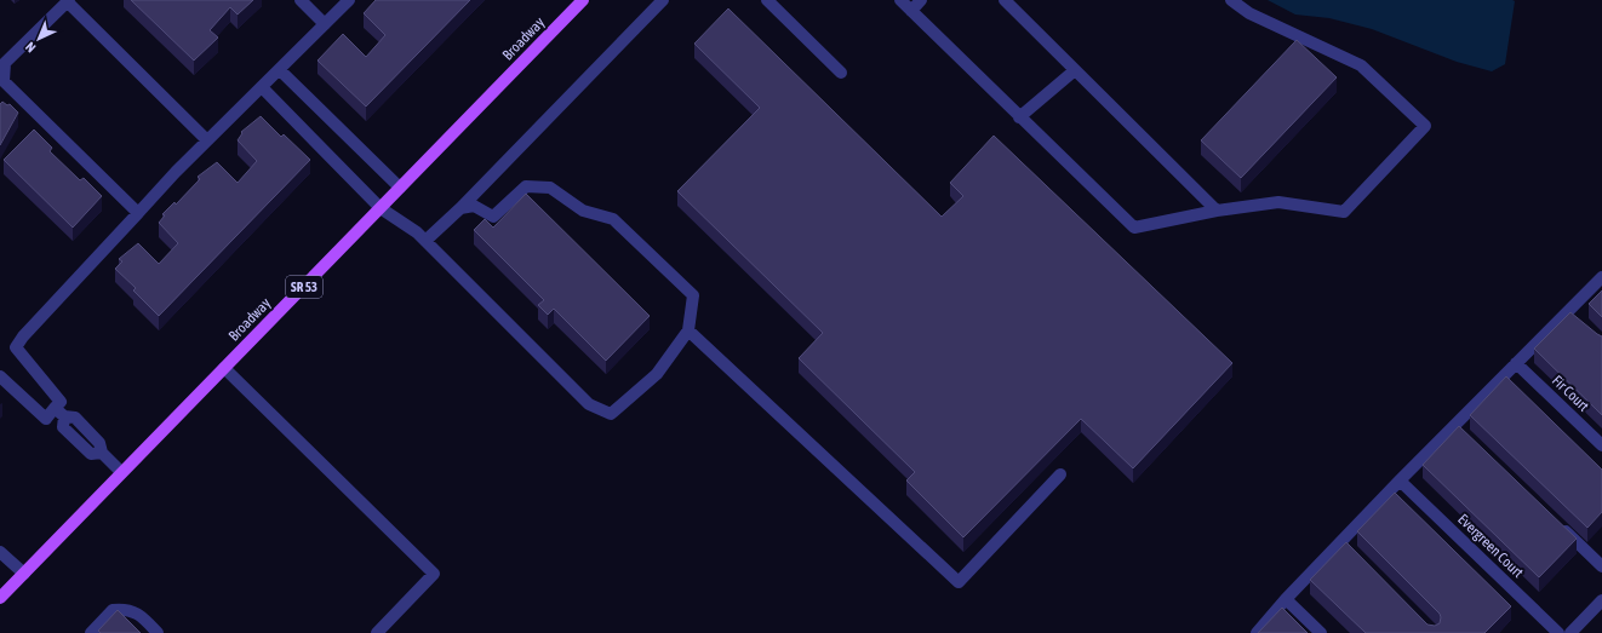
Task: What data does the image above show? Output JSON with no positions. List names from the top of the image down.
{
  "streets": {
    "main road": ["Broadway", "SR 53"],
    "street": ["Fir Court", "Evergreen Court"]
  },
  "north": "bottom left"
}
